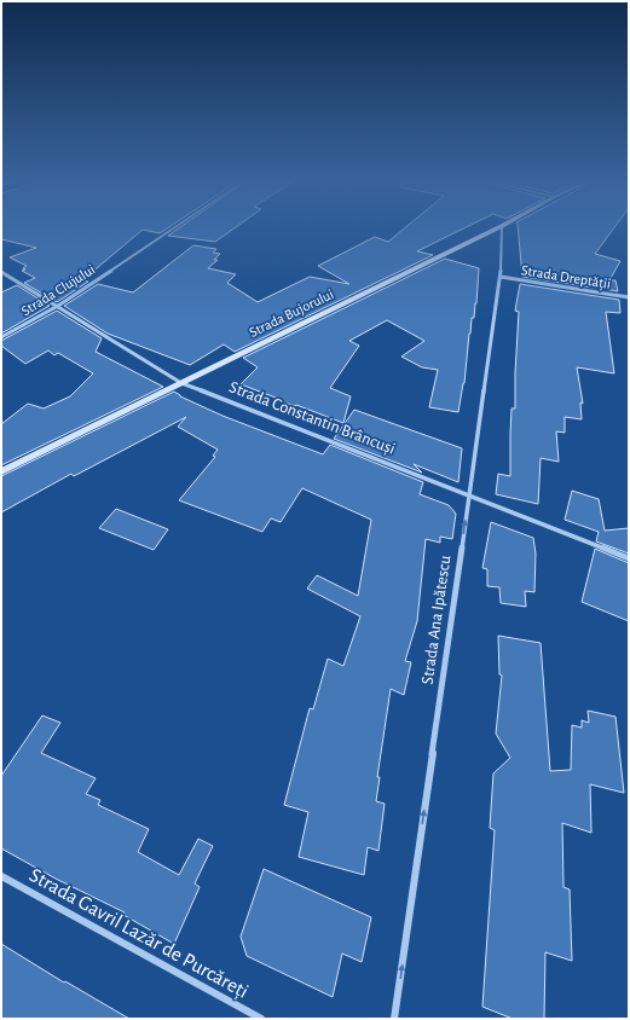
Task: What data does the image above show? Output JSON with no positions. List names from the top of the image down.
{
  "streets": {
    "street": [
      "Strada Dreptății",
      "Strada Clujului",
      "Strada Bujorului",
      "Strada Constantin Brâncuși",
      "Strada Ana Ipătescu",
      "Strada Gavril Lazăr de Purcăreți"
    ]
  },
  "crossings": [
    ["Strada Dreptății", "Strada Ana Ipătescu"],
    ["Strada Clujului", "Strada Constantin Brâncuși"],
    ["Strada Bujorului", "Strada Constantin Brâncuși"],
    ["Strada Bujorului", "Strada Ana Ipătescu"],
    ["Strada Constantin Brâncuși", "Strada Ana Ipătescu"]
  ],
  "one_way": ["Strada Ana Ipătescu"]
}
